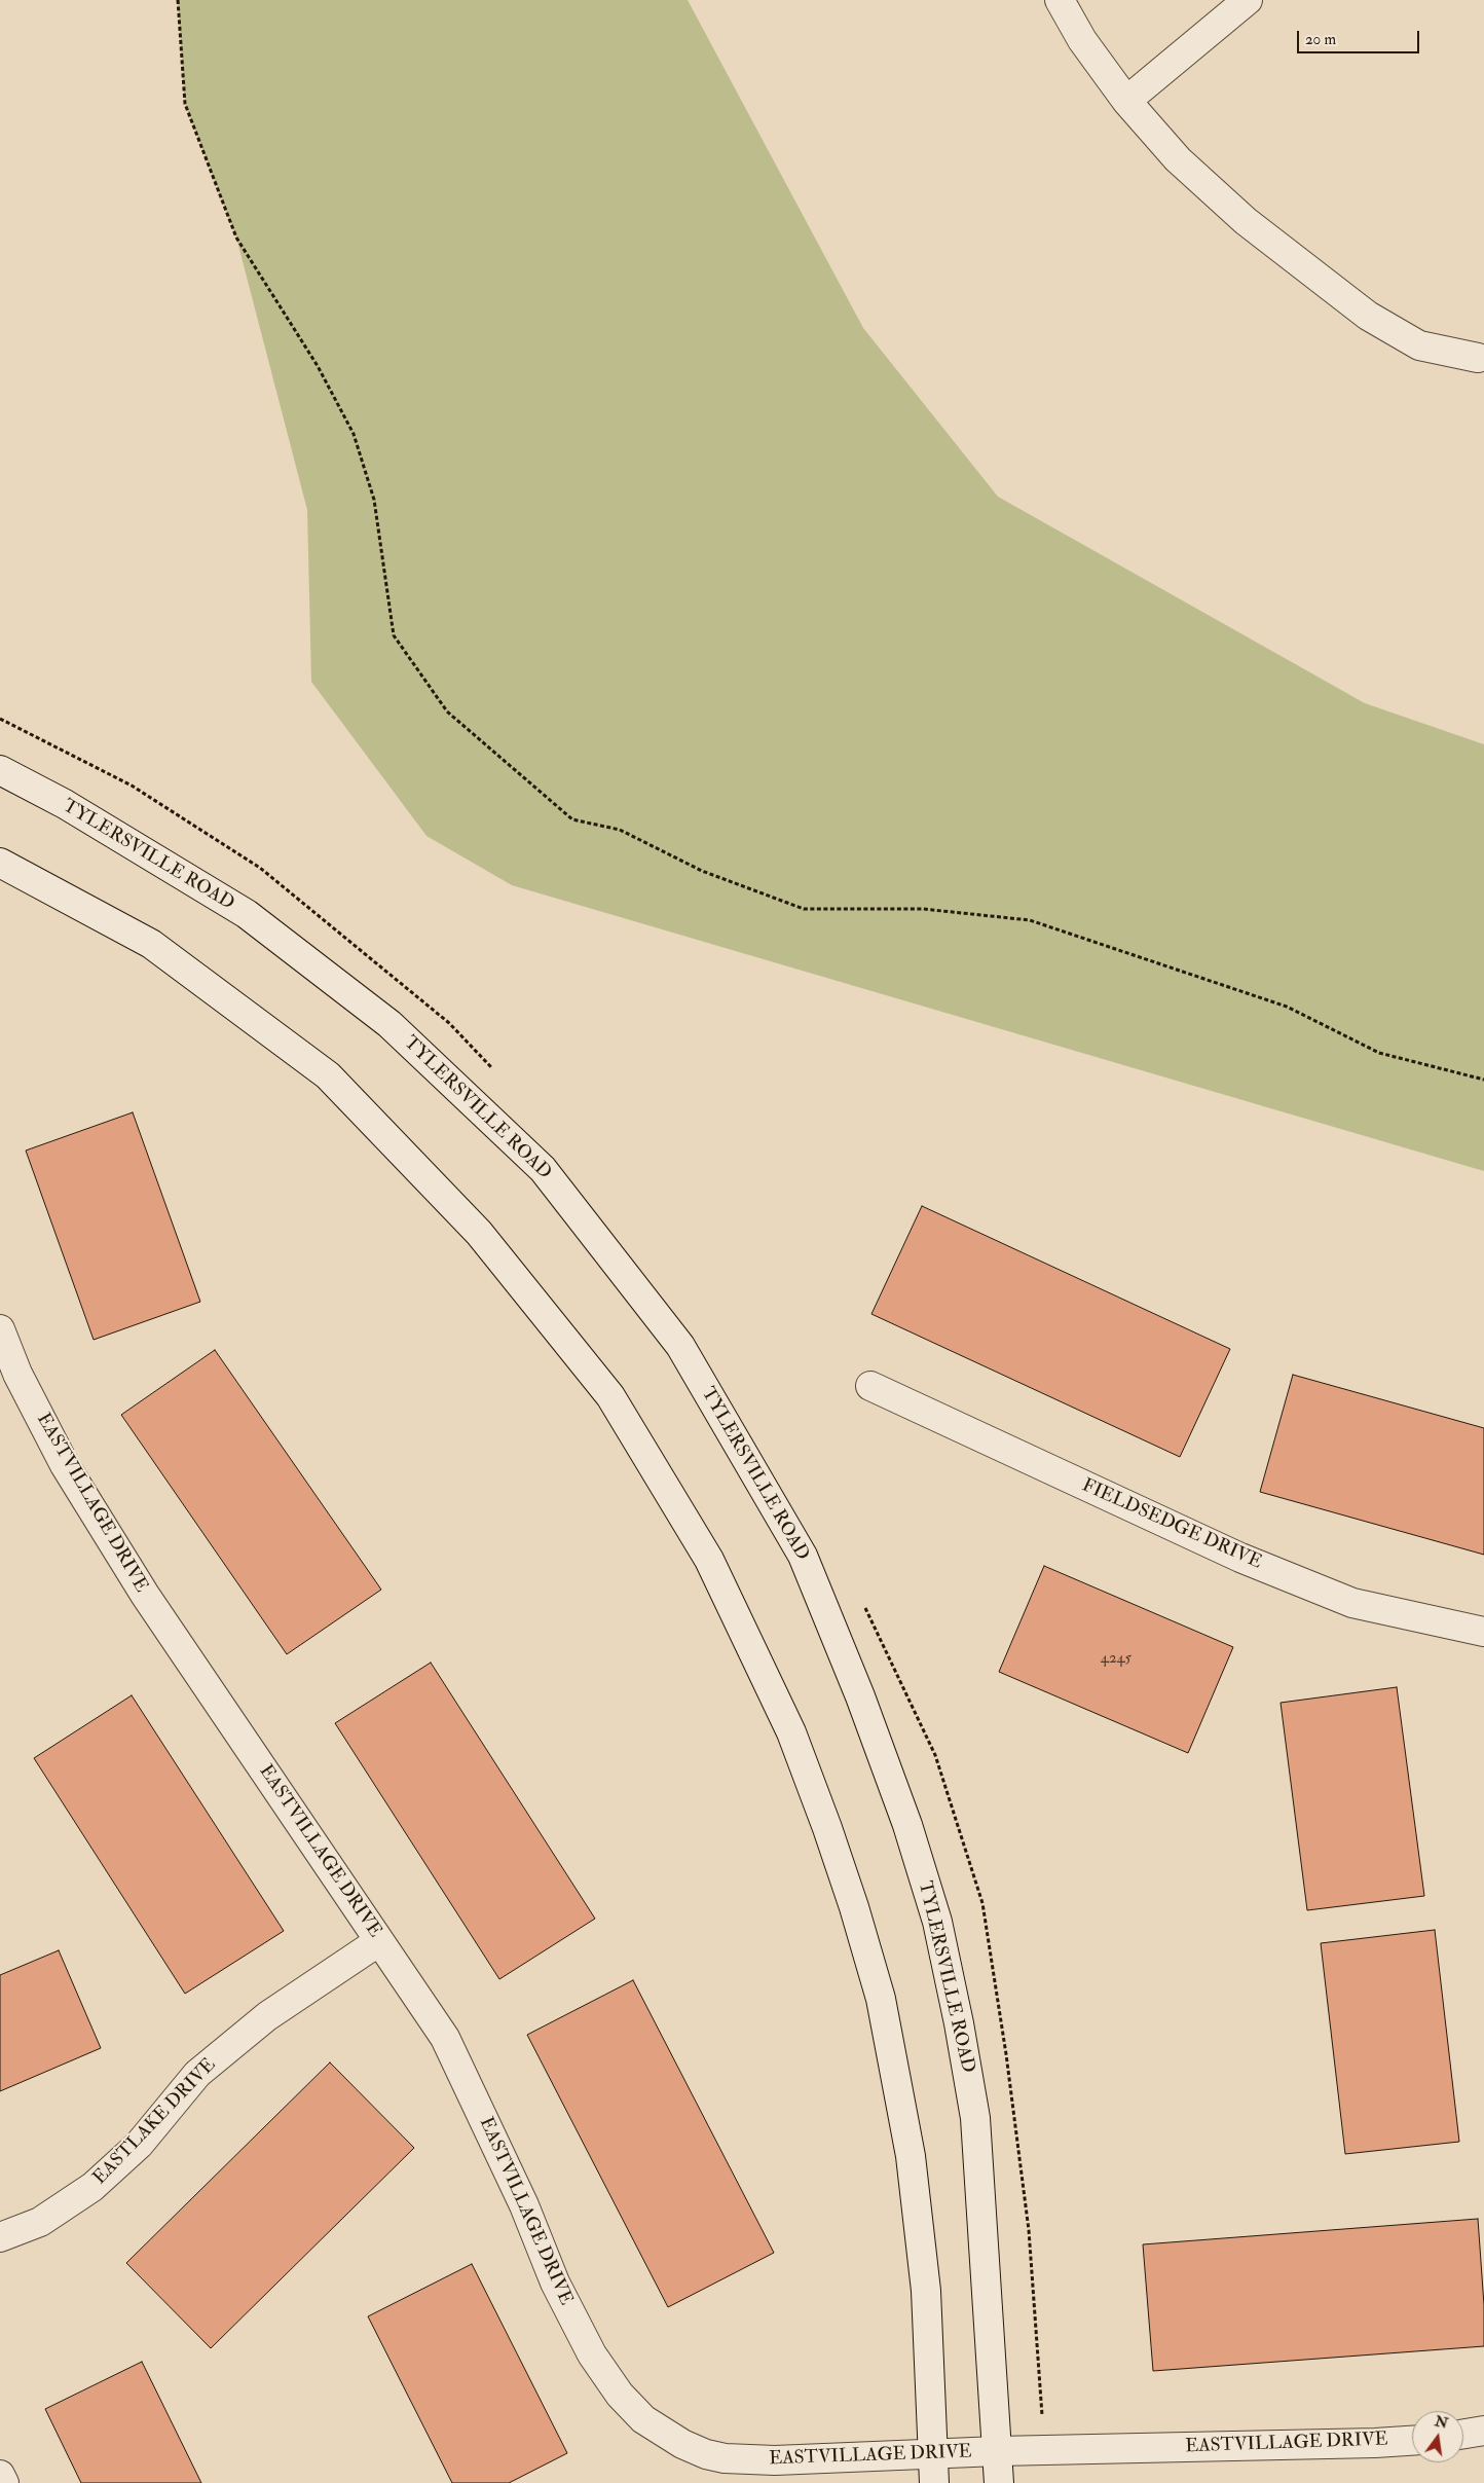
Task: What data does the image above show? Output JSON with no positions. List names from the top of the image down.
{
  "streets": {
    "main road": [
      "TYLERSVILLE ROAD",
      "EASTVILLAGE DRIVE",
      "FIELDSEDGE DRIVE",
      "EASTLAKE DRIVE"
    ]
  },
  "crossings": [
    ["TYLERSVILLE ROAD", "EASTVILLAGE DRIVE"],
    ["EASTVILLAGE DRIVE", "EASTLAKE DRIVE"]
  ],
  "house_numbers": ["4245"],
  "scale_bar": "20 m",
  "north": "top"
}
